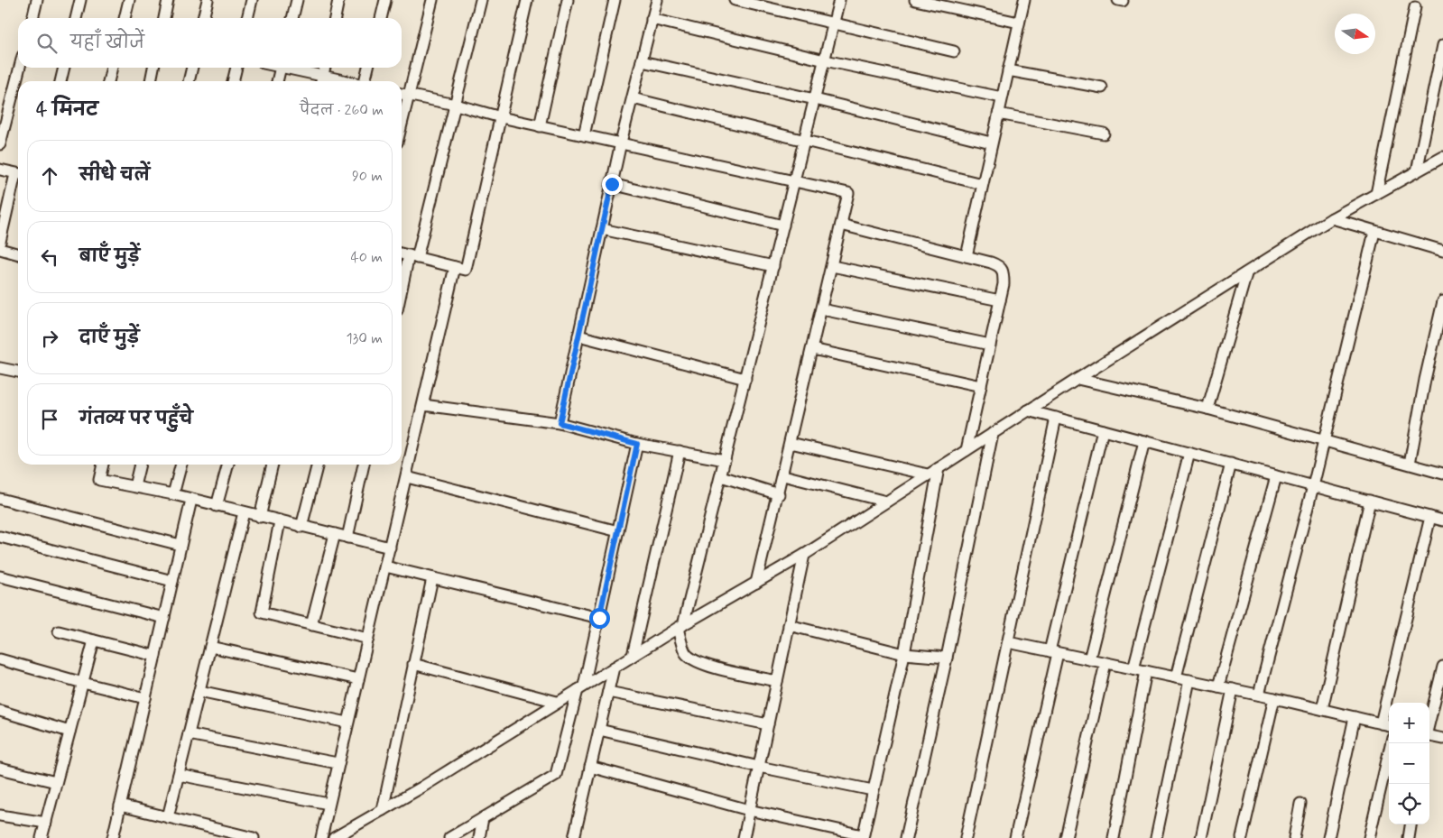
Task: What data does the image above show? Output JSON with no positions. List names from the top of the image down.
{
  "north": "right",
  "page": {
    "search": "यहाँ खोजें",
    "heading": ["4 मिनट", "पैदल · 260 m"],
    "list": [
      ["सीधे चलें", "90 m"],
      ["बाएँ मुड़ें", "40 m"],
      ["दाएँ मुड़ें", "130 m"],
      "गंतव्य पर पहुँचे"
    ],
    "map_buttons": ["+", "−"]
  }
}
